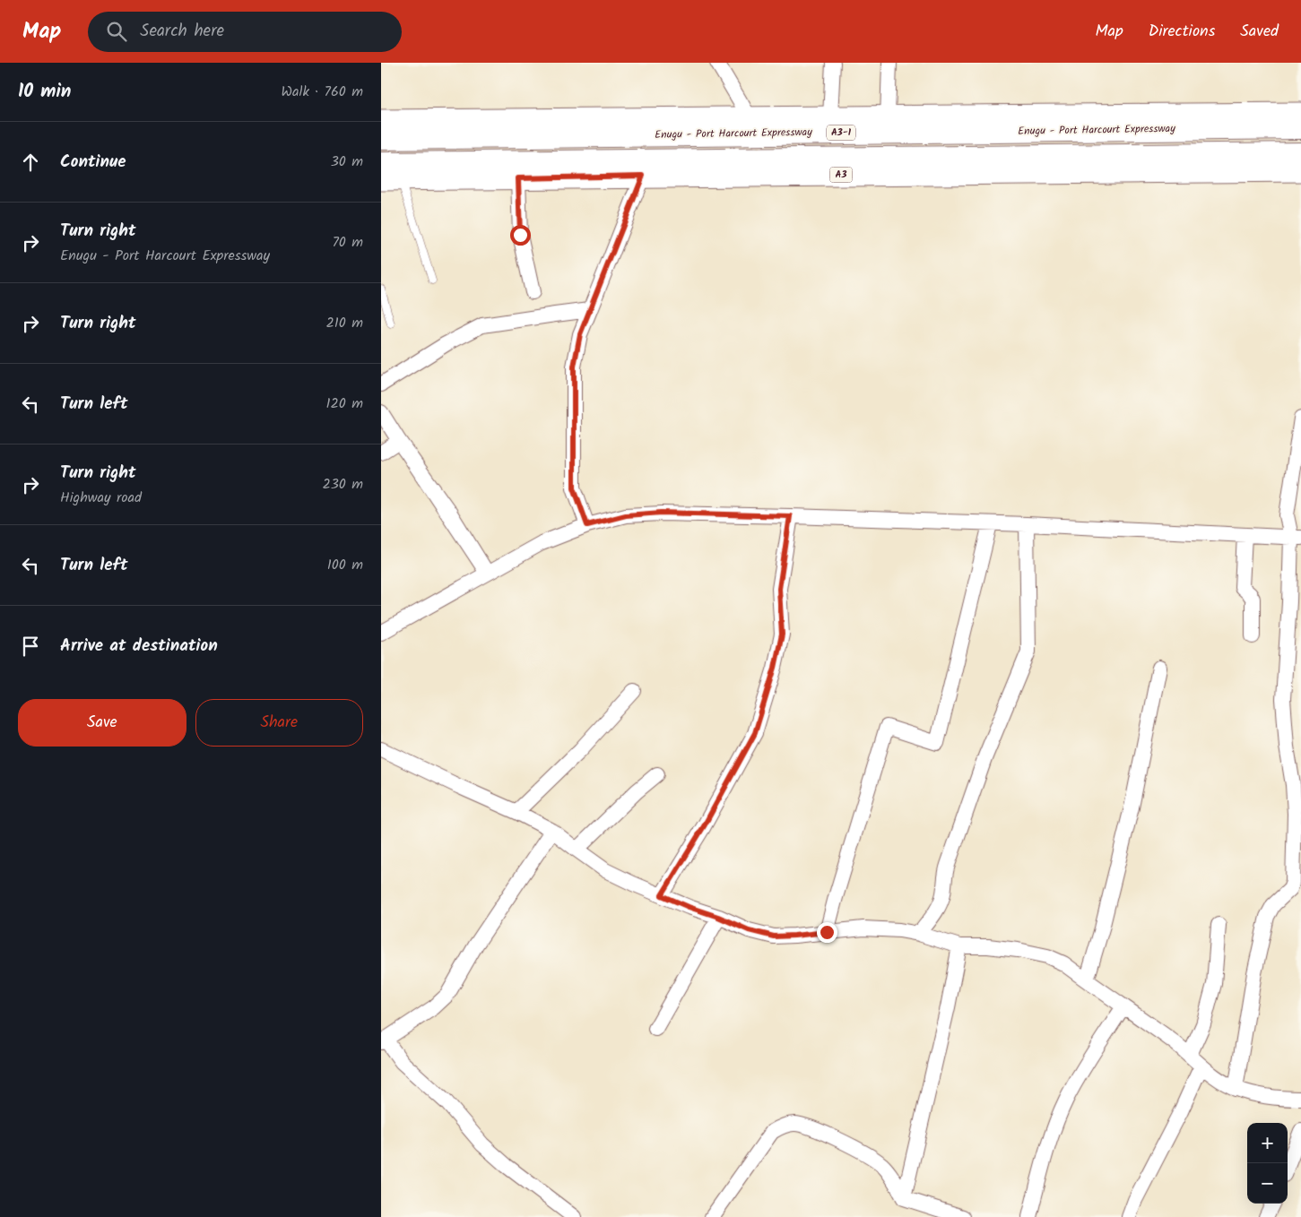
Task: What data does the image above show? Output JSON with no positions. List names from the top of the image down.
{
  "streets": {
    "highway": ["Enugu - Port Harcourt Expressway", "A3-1"],
    "main road": ["A3"]
  },
  "page": {
    "header": "Map",
    "search": "Search here",
    "nav": ["Map", "Directions", "Saved"],
    "heading": ["10 min", "Walk · 760 m"],
    "list": [
      ["Continue", "30 m"],
      ["Turn right", "Enugu - Port Harcourt Expressway", "70 m"],
      ["Turn right", "210 m"],
      ["Turn left", "120 m"],
      ["Turn right", "Highway road", "230 m"],
      ["Turn left", "100 m"],
      "Arrive at destination"
    ],
    "buttons": ["Save", "Share"],
    "map_buttons": ["+", "−"]
  }
}
